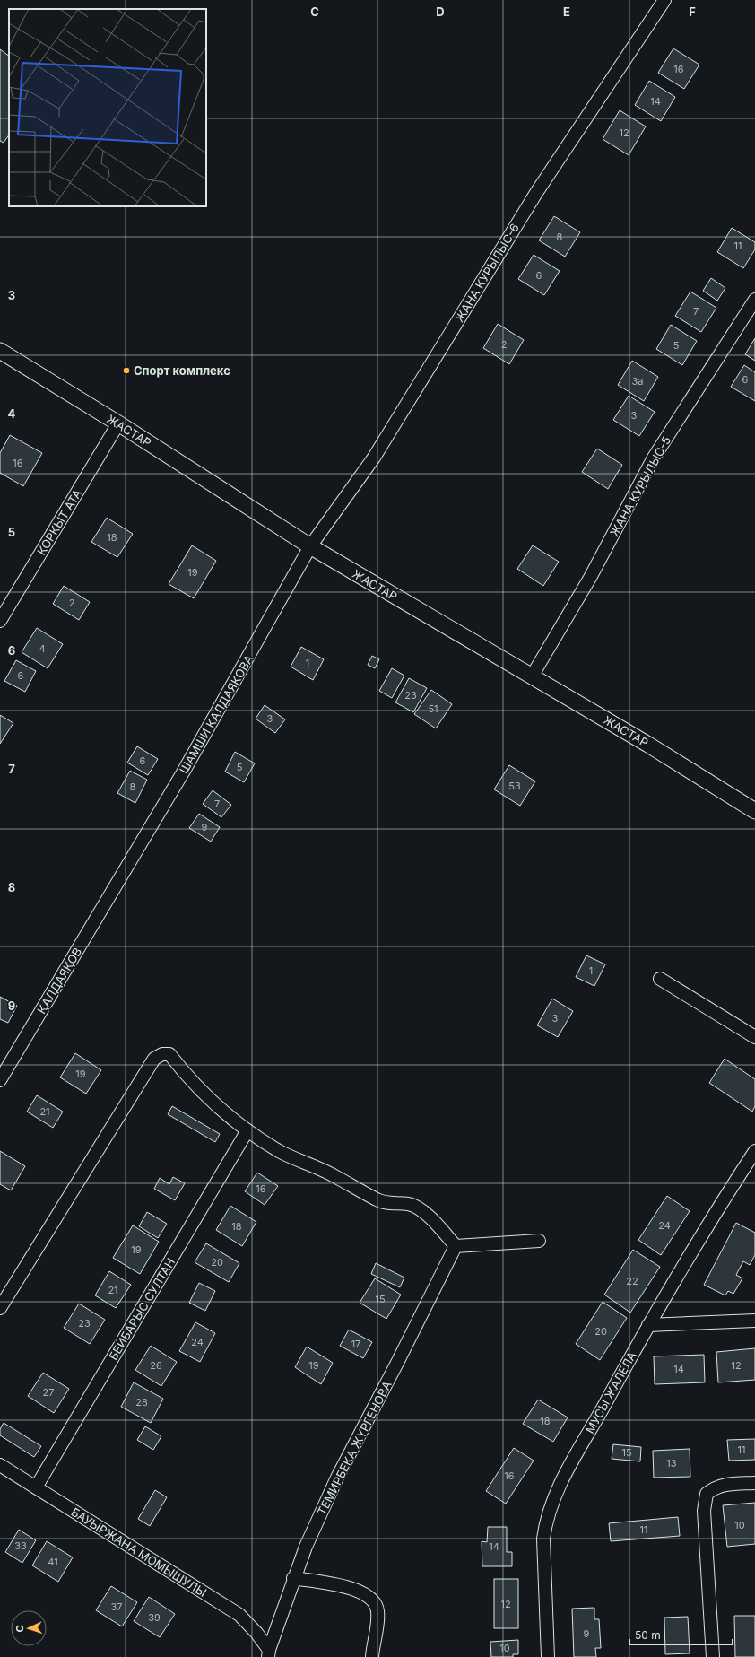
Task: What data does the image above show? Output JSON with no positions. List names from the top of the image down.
{
  "streets": {
    "street": [
      "ЖАНА КУРЫЛЫС-6",
      "ЖАСТАР",
      "ЖАНА КУРЫЛЫС-5",
      "КОРКЫТ АТА",
      "ШАМШИ КАЛДАЯКОВА",
      "ҚАЛДАЯҚОВ",
      "БЕЙБАРЫС СУЛТАН",
      "МУСЫ ЖАЛЕЛА",
      "ТЕМИРБЕКА ЖҮРГЕНОВА",
      "БАУЫРЖАНА МОМЫШУЛЫ"
    ]
  },
  "crossings": [
    ["ЖАНА КУРЫЛЫС-6", "ЖАСТАР"],
    ["ЖАНА КУРЫЛЫС-6", "ШАМШИ КАЛДАЯКОВА"],
    ["ЖАСТАР", "ЖАНА КУРЫЛЫС-5"],
    ["ЖАСТАР", "КОРКЫТ АТА"],
    ["ЖАСТАР", "ШАМШИ КАЛДАЯКОВА"],
    ["ШАМШИ КАЛДАЯКОВА", "ҚАЛДАЯҚОВ"],
    ["БЕЙБАРЫС СУЛТАН", "БАУЫРЖАНА МОМЫШУЛЫ"],
    ["ТЕМИРБЕКА ЖҮРГЕНОВА", "БАУЫРЖАНА МОМЫШУЛЫ"]
  ],
  "places": ["Спорт комплекс"],
  "house_numbers": [
    "16",
    "14",
    "12",
    "8",
    "11",
    "6",
    "7",
    "2",
    "5",
    "6",
    "3а",
    "3",
    "16",
    "18",
    "19",
    "2",
    "4",
    "1",
    "6",
    "23",
    "51",
    "3",
    "6",
    "5",
    "53",
    "8",
    "7",
    "9",
    "1",
    "3",
    "19",
    "21",
    "16",
    "24",
    "18",
    "19",
    "20",
    "22",
    "21",
    "15",
    "23",
    "20",
    "24",
    "17",
    "26",
    "19",
    "12",
    "14",
    "27",
    "28",
    "18",
    "11",
    "15",
    "13",
    "16",
    "10",
    "11",
    "33",
    "14",
    "41",
    "12",
    "37",
    "39",
    "9",
    "10"
  ],
  "scale_bar": "50 m",
  "north": "left",
  "grid": {
    "columns": [
      "C",
      "D",
      "E",
      "F"
    ],
    "rows": [
      "3",
      "4",
      "5",
      "6",
      "7",
      "8",
      "9"
    ]
  }
}
